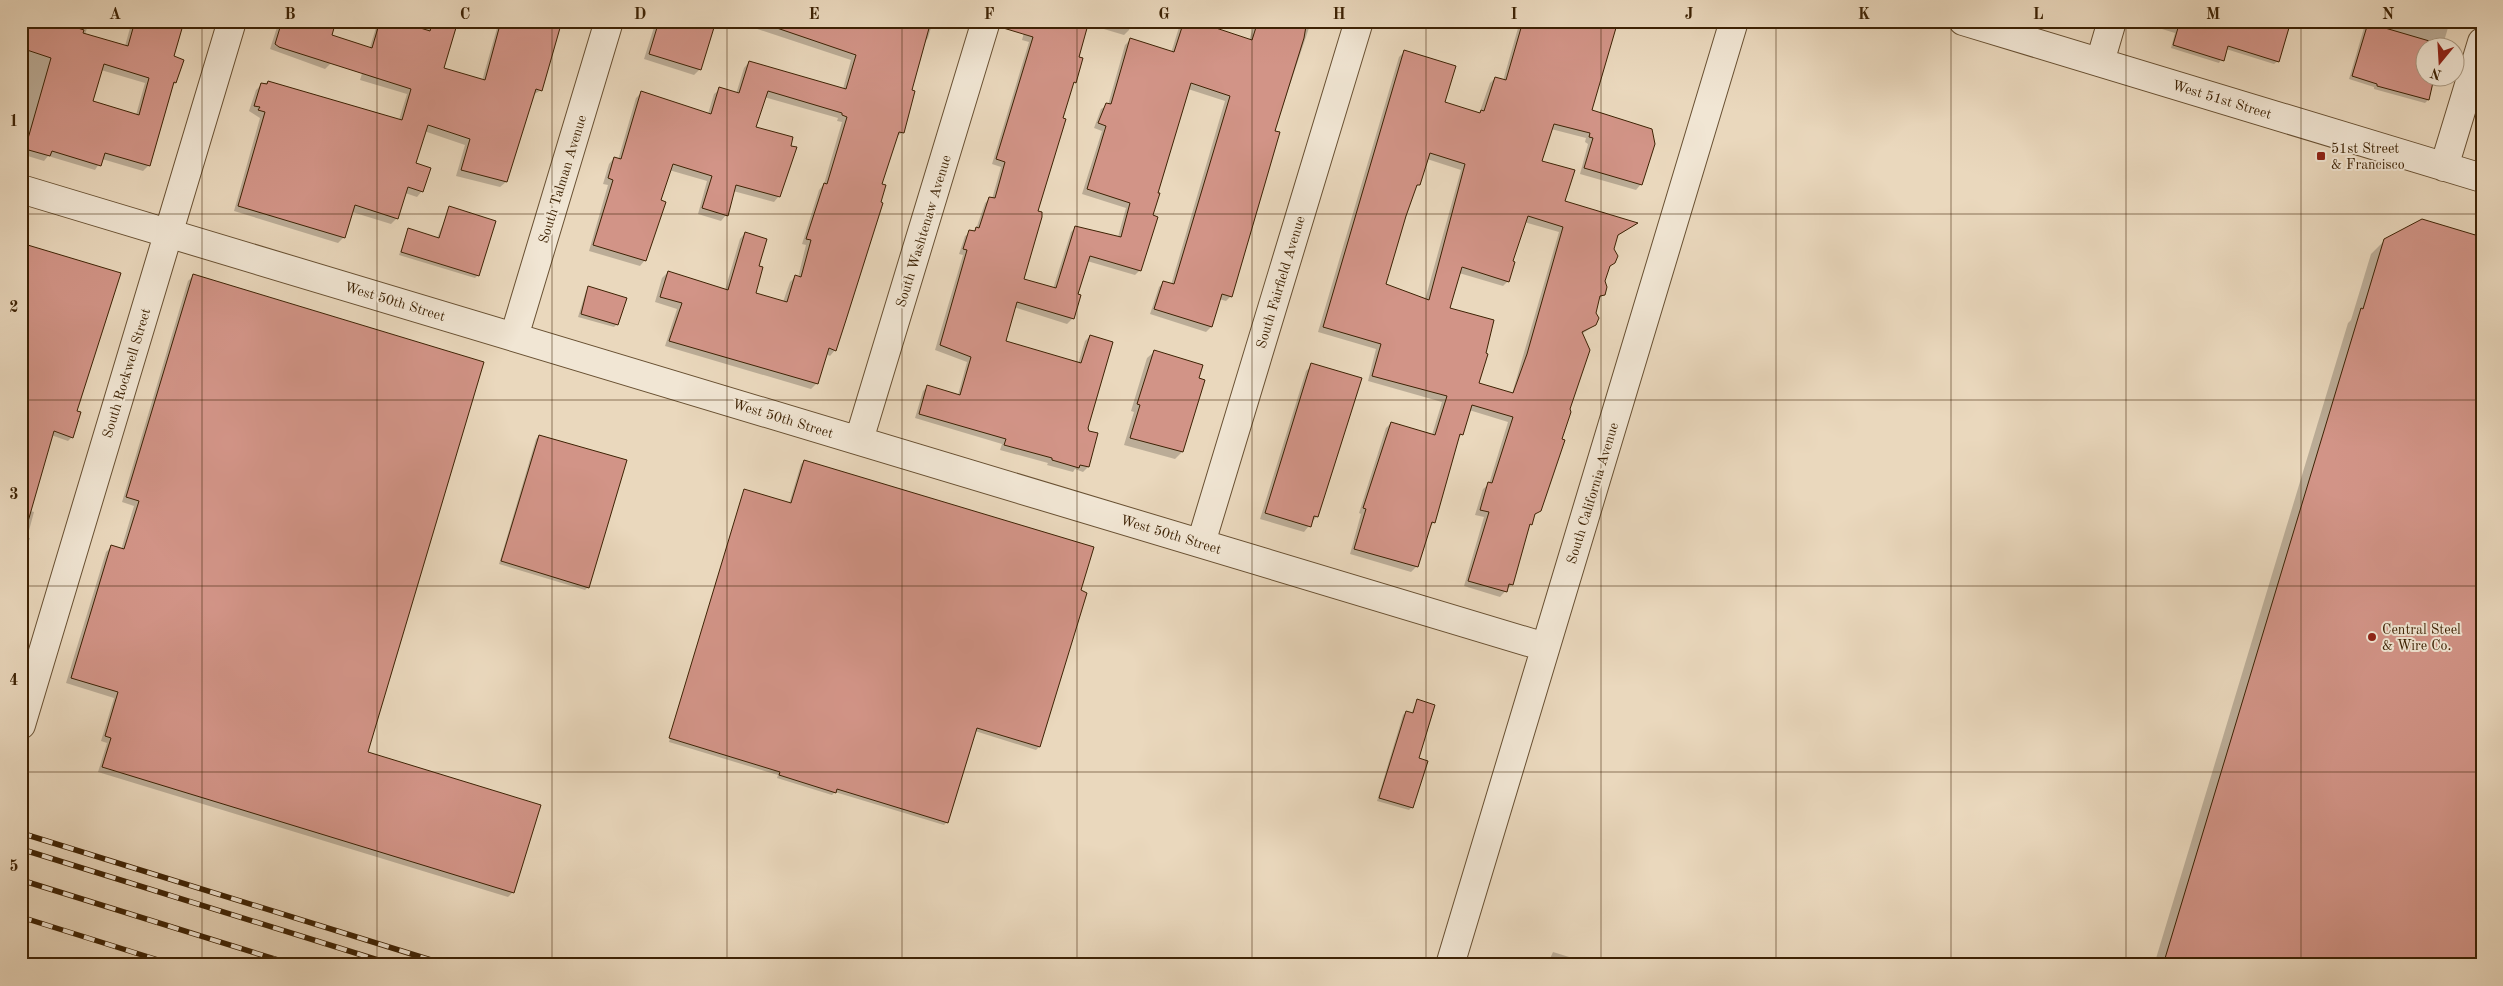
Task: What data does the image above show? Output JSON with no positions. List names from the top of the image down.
{
  "streets": {
    "street": [
      "West 51st Street",
      "South Talman Avenue",
      "South Washtenaw Avenue",
      "South Fairfield Avenue",
      "West 50th Street",
      "South Rockwell Street",
      "South California Avenue"
    ]
  },
  "crossings": [
    ["South Talman Avenue", "West 50th Street"],
    ["South Washtenaw Avenue", "West 50th Street"],
    ["South Fairfield Avenue", "West 50th Street"],
    ["West 50th Street", "South Rockwell Street"],
    ["West 50th Street", "South California Avenue"]
  ],
  "places": {
    "transit": ["51st Street & Francisco"],
    "other": ["Central Steel & Wire Co."]
  },
  "north": "bottom",
  "grid": {
    "columns": [
      "A",
      "B",
      "C",
      "D",
      "E",
      "F",
      "G",
      "H",
      "I",
      "J",
      "K",
      "L",
      "M",
      "N"
    ],
    "rows": [
      "1",
      "2",
      "3",
      "4",
      "5"
    ]
  }
}
